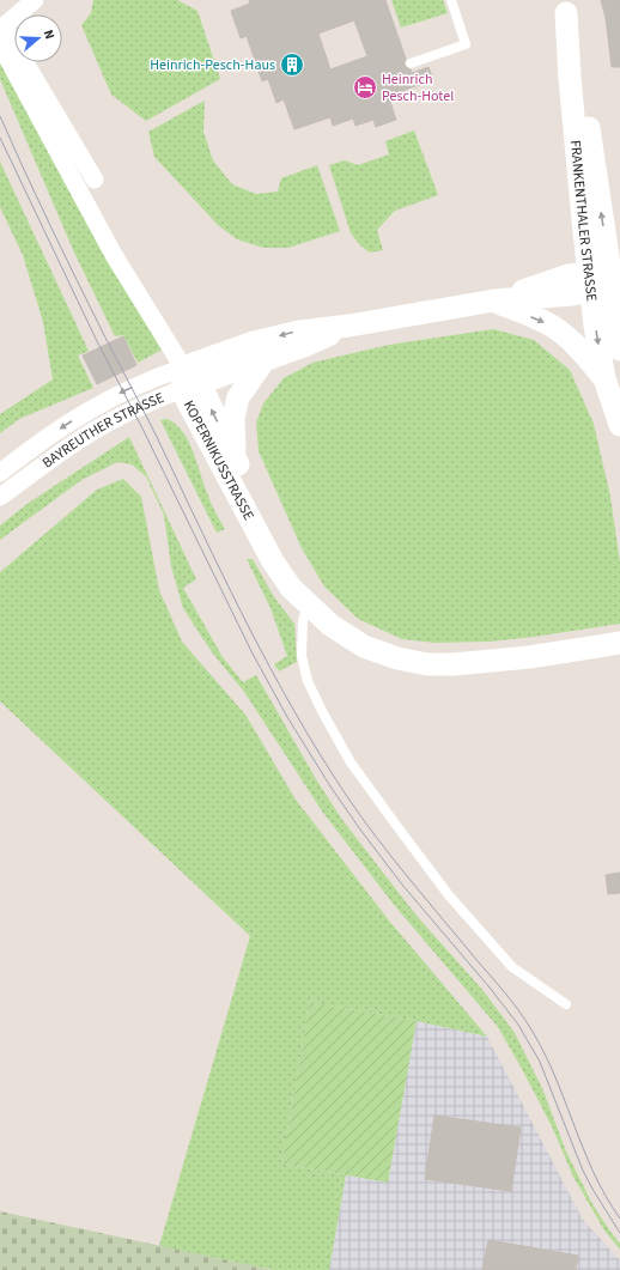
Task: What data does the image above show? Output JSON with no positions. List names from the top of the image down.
{
  "streets": {
    "street": ["FRANKENTHALER STRASSE", "BAYREUTHER STRASSE", "KOPERNIKUSSTRASSE"]
  },
  "crossings": [
    ["FRANKENTHALER STRASSE", "BAYREUTHER STRASSE"],
    ["BAYREUTHER STRASSE", "KOPERNIKUSSTRASSE"]
  ],
  "places": {
    "building": ["Heinrich-Pesch-Haus"],
    "hotel": ["Heinrich Pesch-Hotel"]
  },
  "north": "right"
}
